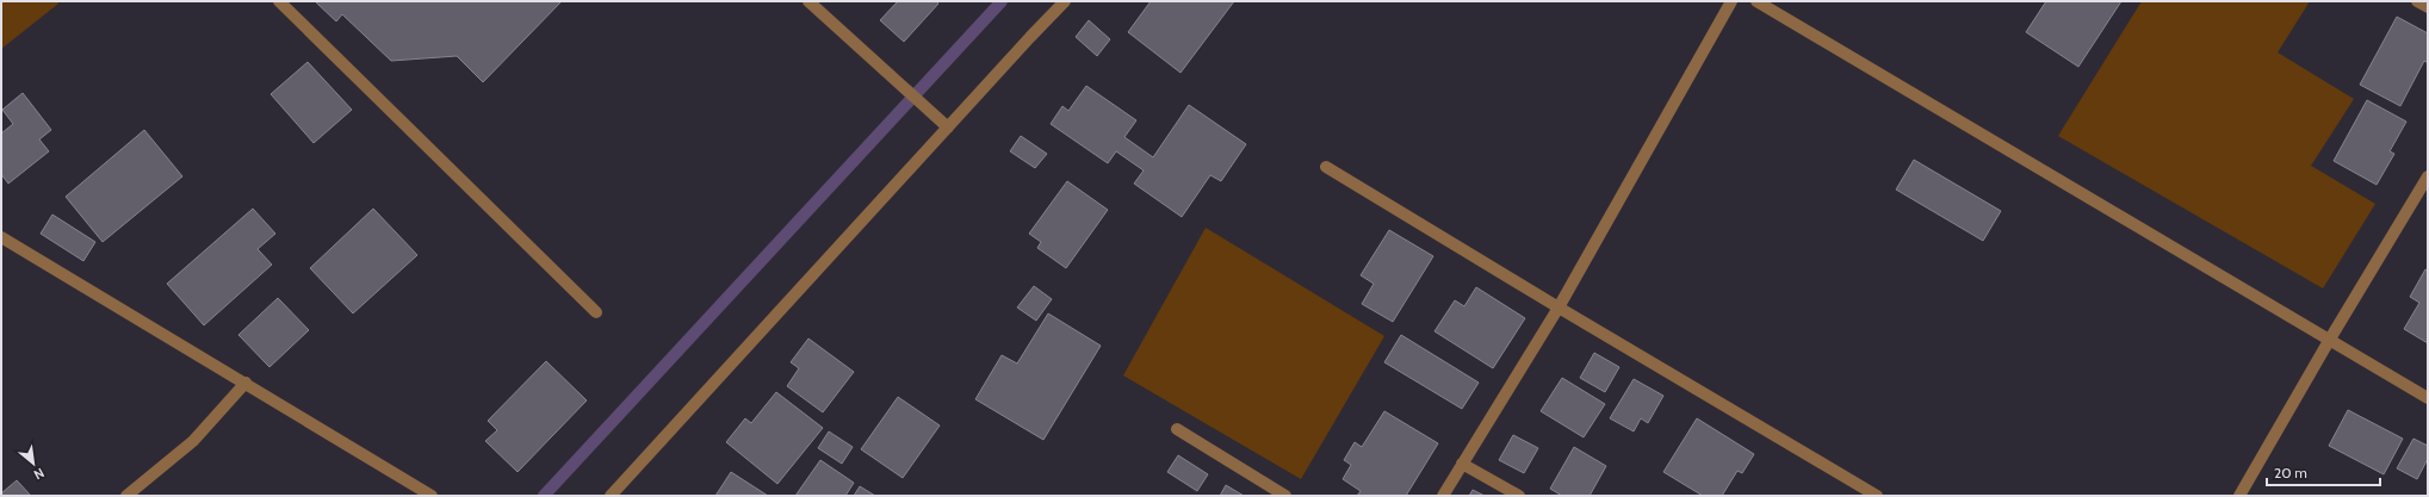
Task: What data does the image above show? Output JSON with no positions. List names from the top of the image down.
{
  "scale_bar": "20 m",
  "north": "bottom right"
}
